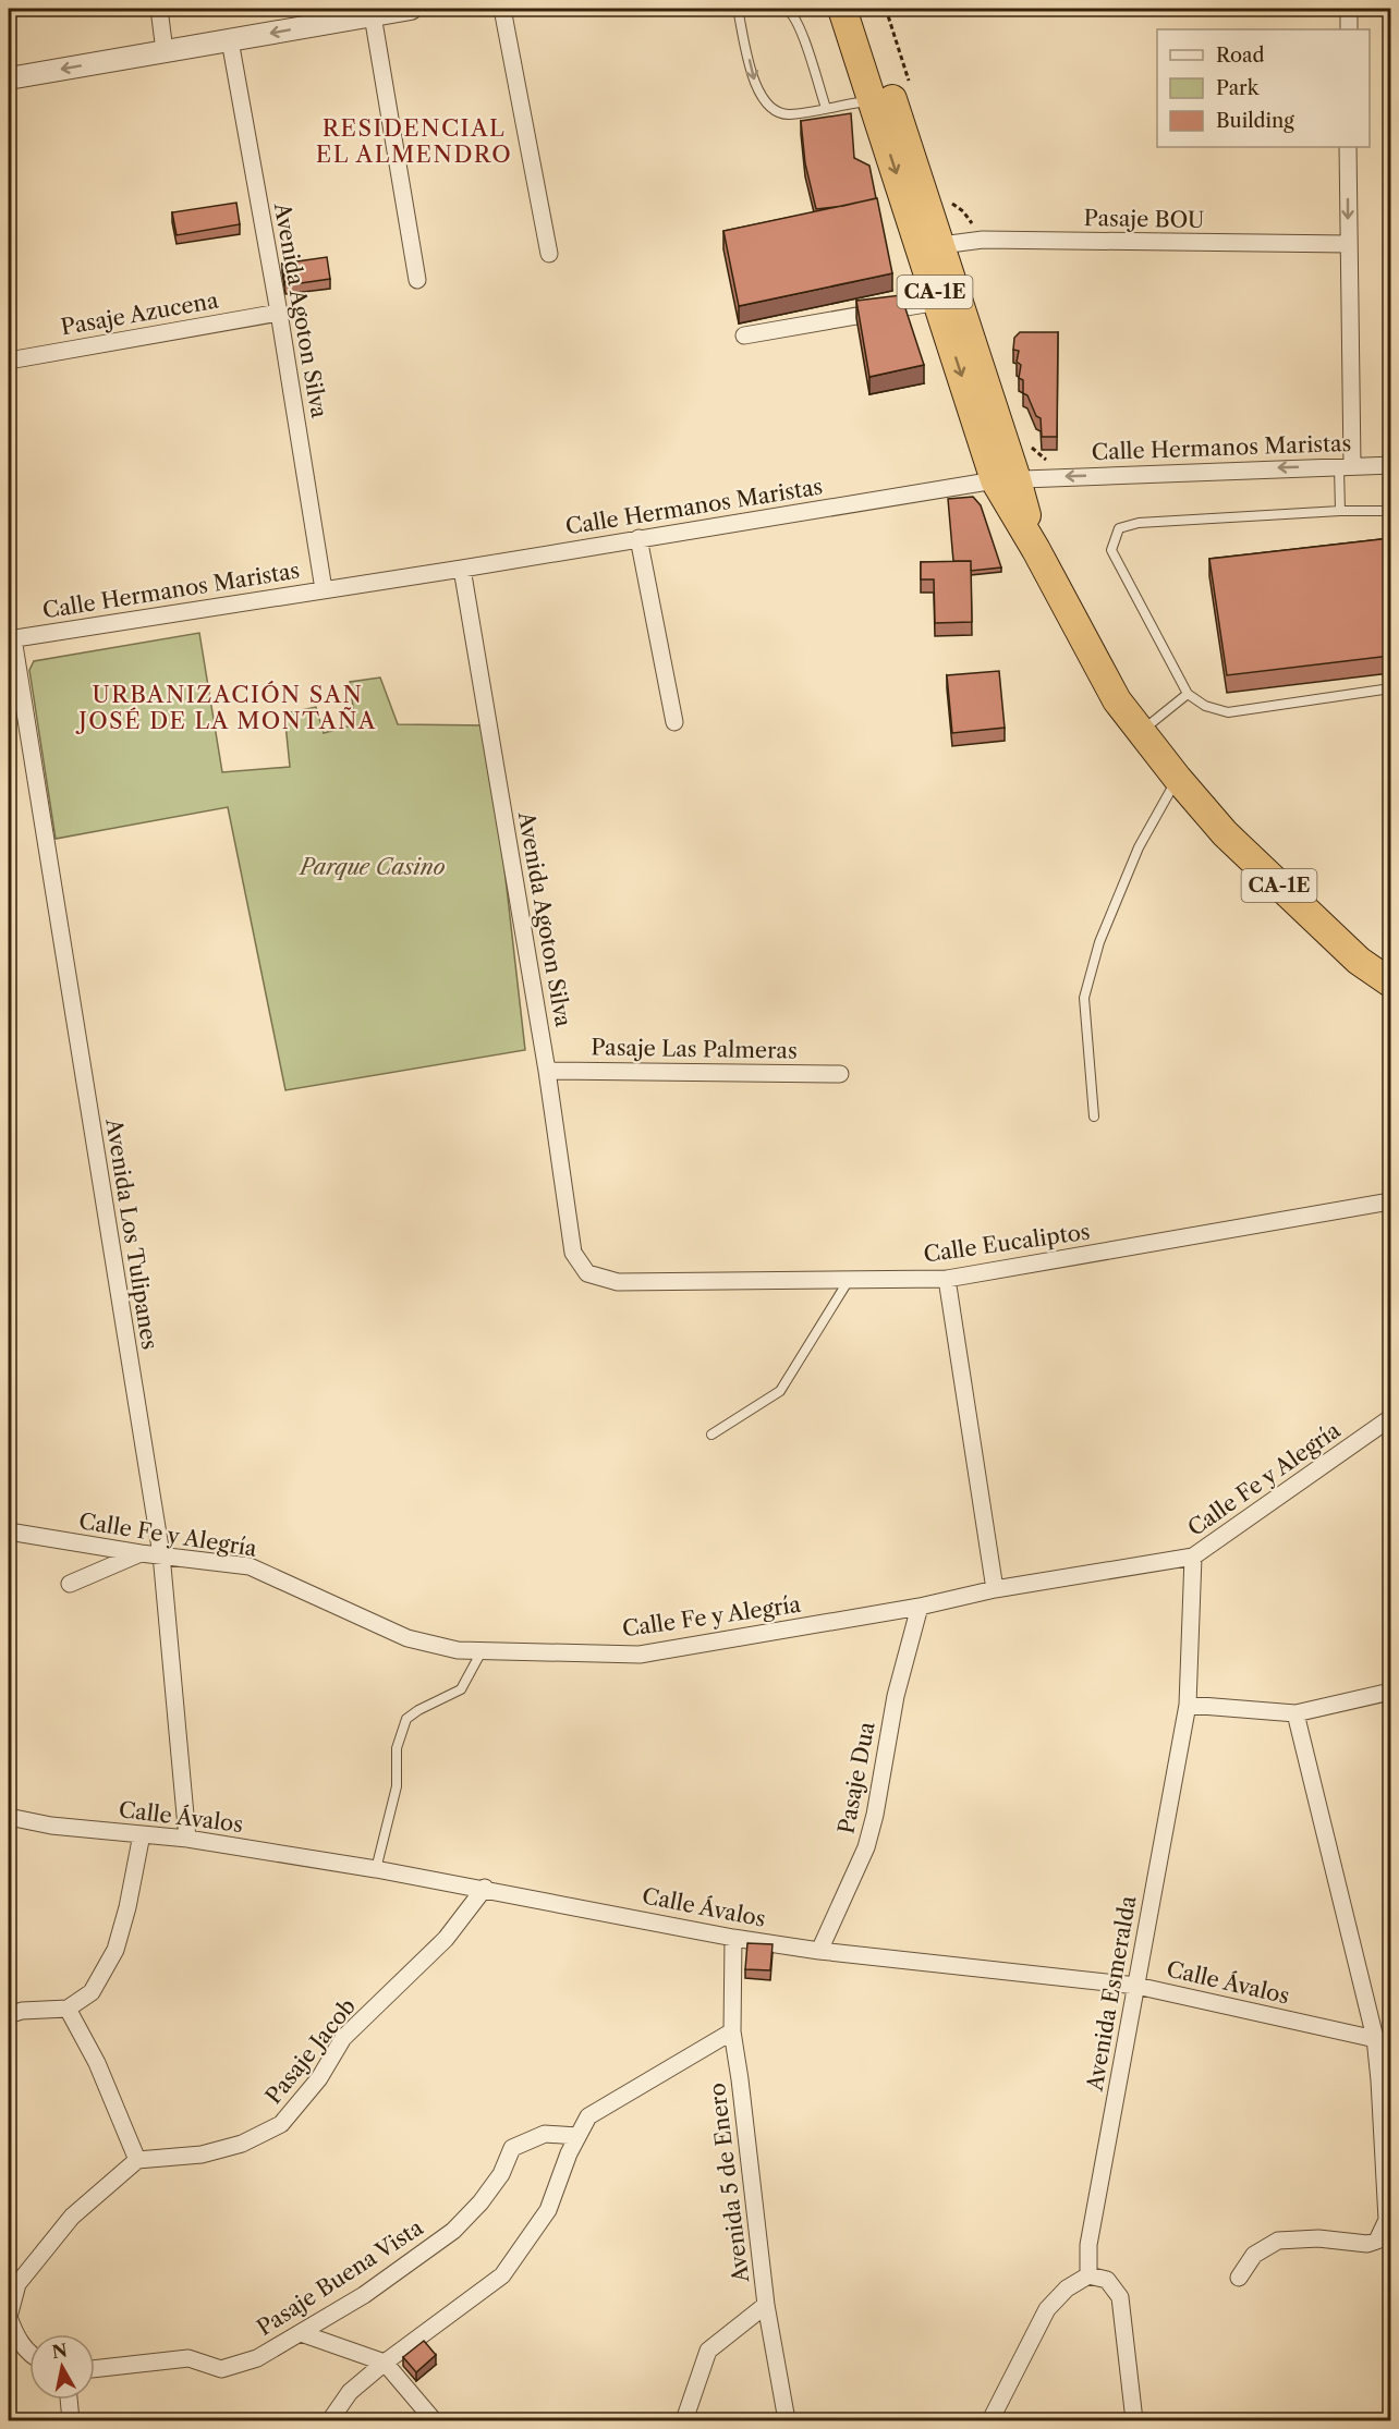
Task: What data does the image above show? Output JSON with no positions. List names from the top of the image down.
{
  "streets": {
    "highway": ["CA-1E"],
    "street": [
      "Pasaje BOU",
      "Avenida Agoton Silva",
      "Pasaje Azucena",
      "Calle Hermanos Maristas",
      "Pasaje Las Palmeras",
      "Avenida Los Tulipanes",
      "Calle Eucaliptos",
      "Calle Fe y Alegría",
      "Pasaje Dua",
      "Calle Ávalos",
      "Avenida Esmeralda",
      "Pasaje Jacob",
      "Avenida 5 de Enero",
      "Pasaje Buena Vista"
    ]
  },
  "crossings": [
    ["Pasaje BOU", "CA-1E"],
    ["CA-1E", "Calle Hermanos Maristas"],
    ["Avenida Agoton Silva", "Pasaje Azucena"],
    ["Avenida Agoton Silva", "Calle Hermanos Maristas"],
    ["Avenida Agoton Silva", "Pasaje Las Palmeras"],
    ["Avenida Agoton Silva", "Calle Eucaliptos"],
    ["Calle Hermanos Maristas", "Avenida Los Tulipanes"],
    ["Avenida Los Tulipanes", "Calle Fe y Alegría"],
    ["Avenida Los Tulipanes", "Calle Ávalos"],
    ["Calle Fe y Alegría", "Pasaje Dua"],
    ["Calle Fe y Alegría", "Avenida Esmeralda"],
    ["Pasaje Dua", "Calle Ávalos"],
    ["Calle Ávalos", "Avenida Esmeralda"],
    ["Calle Ávalos", "Pasaje Jacob"],
    ["Calle Ávalos", "Avenida 5 de Enero"]
  ],
  "districts": ["RESIDENCIAL EL ALMENDRO", "URBANIZACIÓN SAN JOSÉ DE LA MONTAÑA"],
  "parks": ["Parque Casino"],
  "legend": ["Road", "Park", "Building"],
  "north": "top"
}
